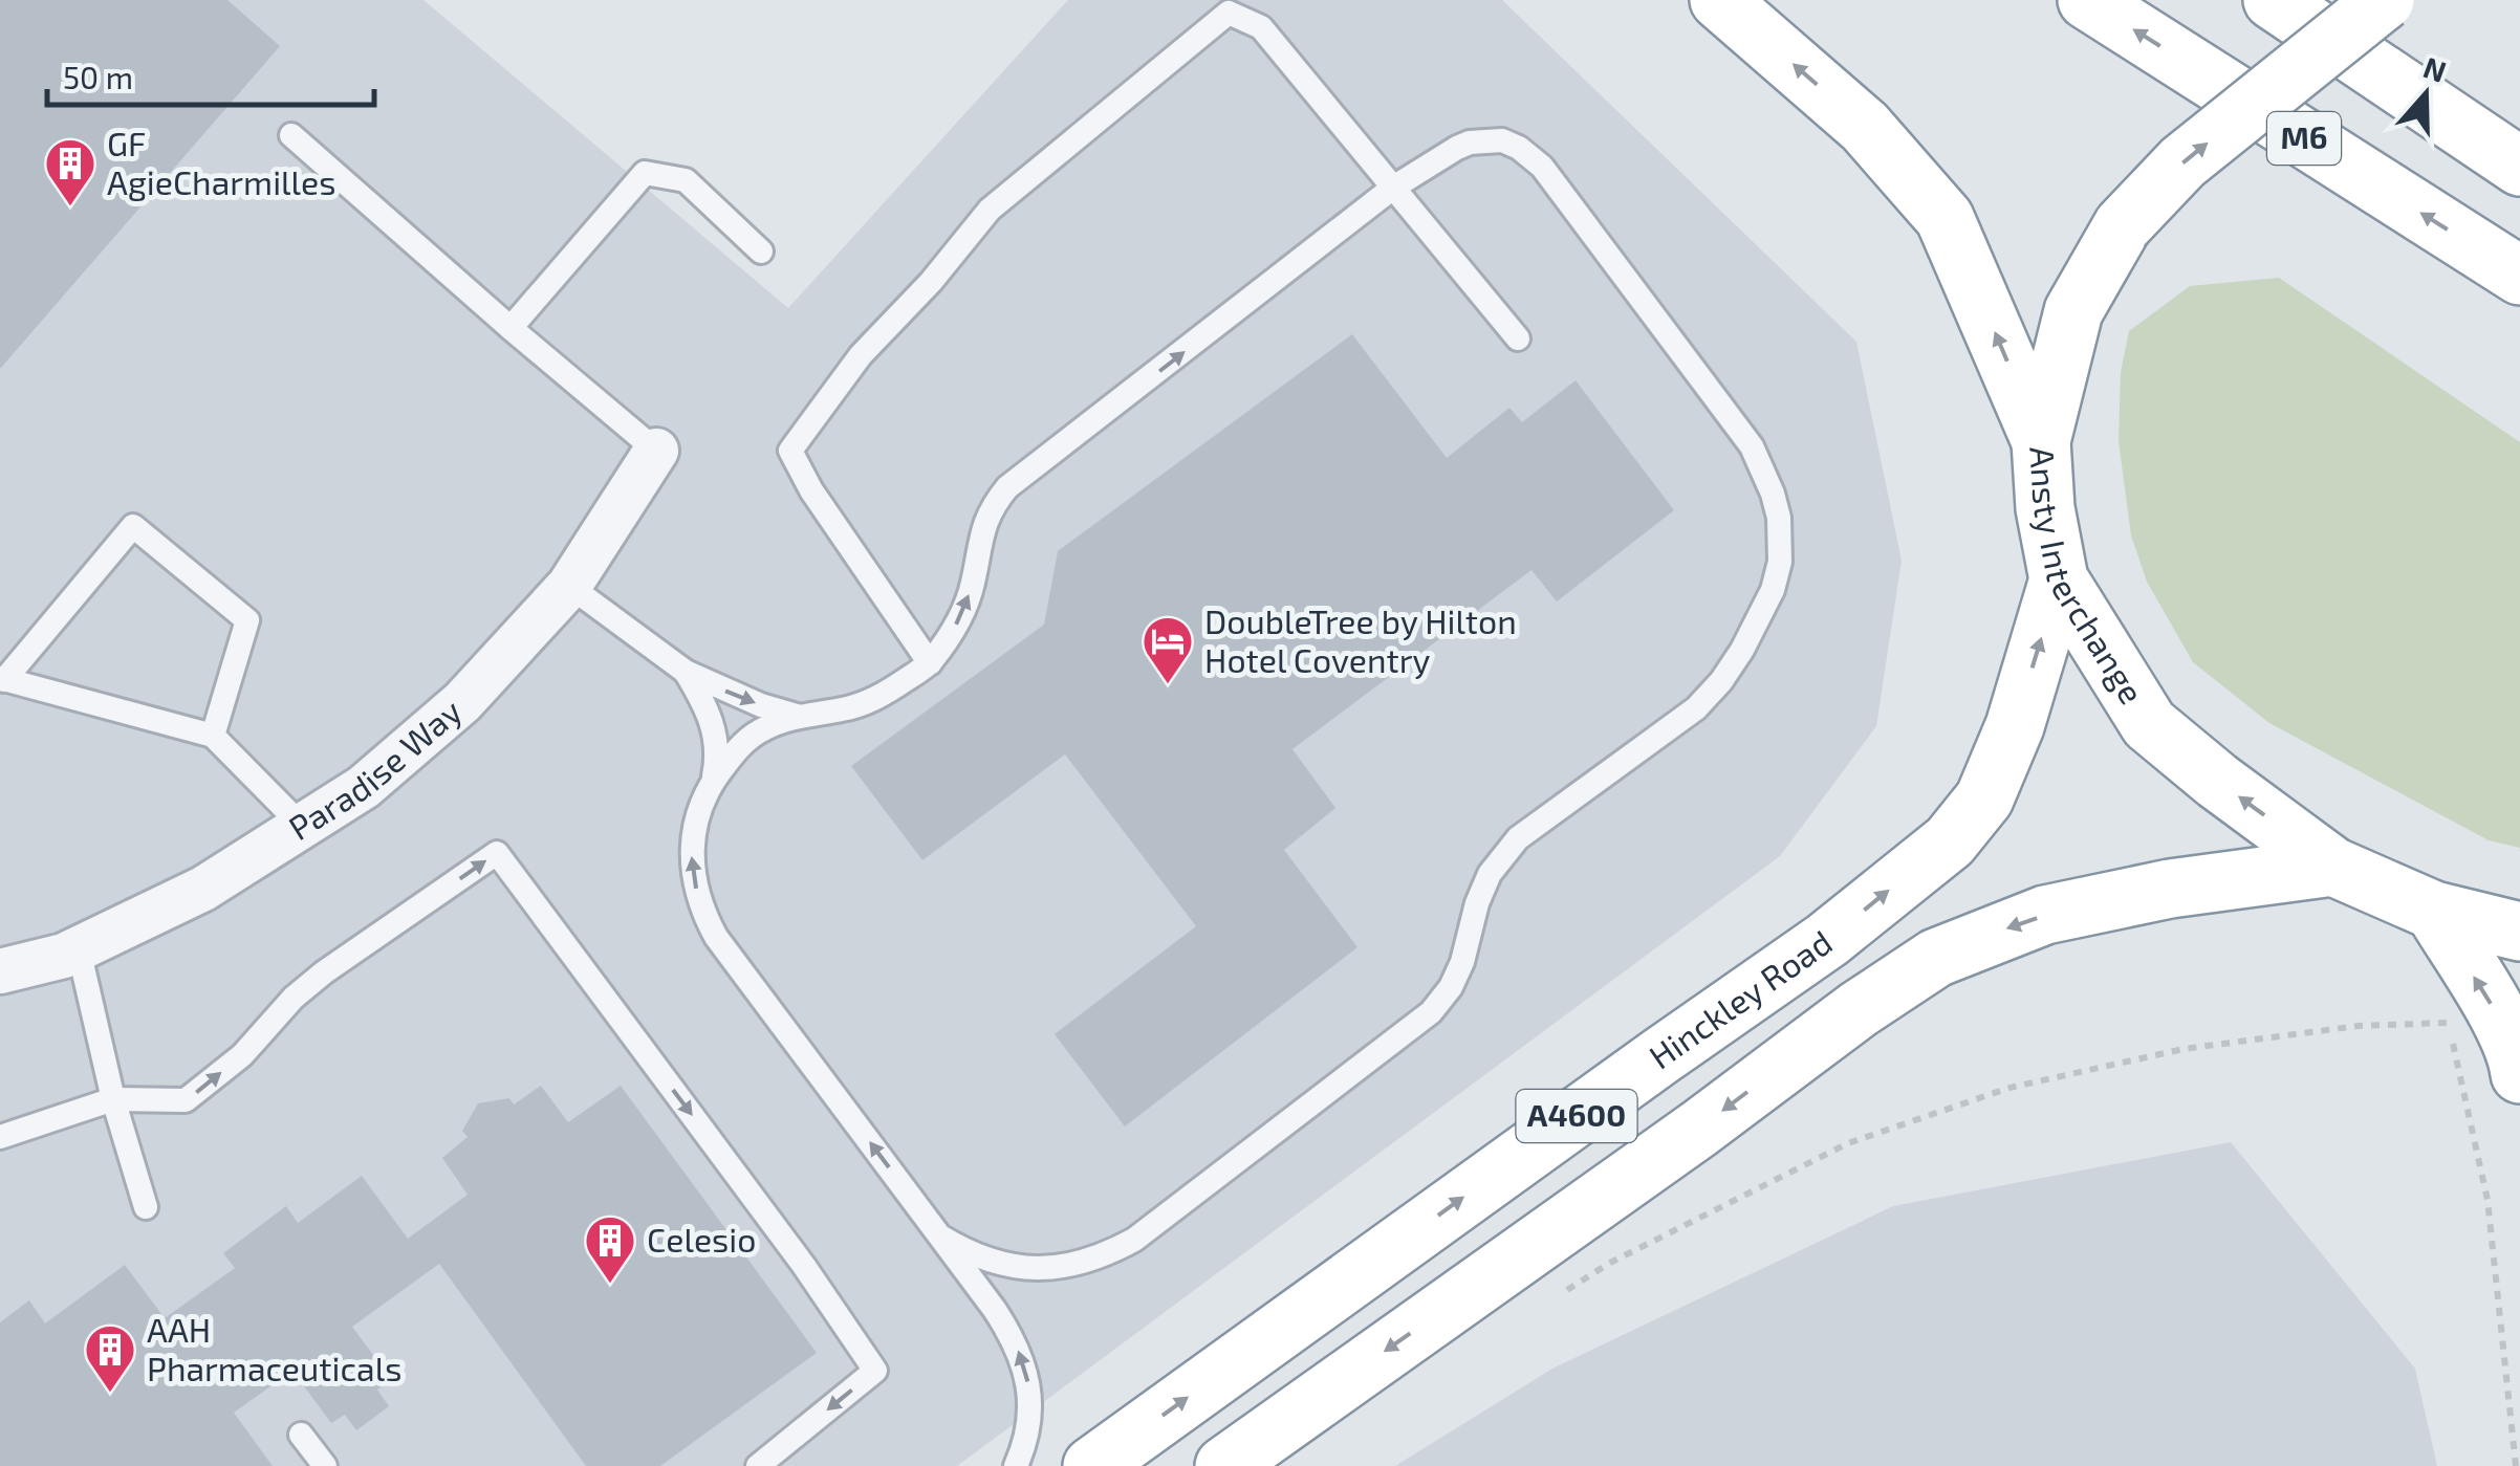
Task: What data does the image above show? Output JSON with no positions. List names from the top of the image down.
{
  "streets": {
    "highway": [
      "M6",
      "Ansty Interchange",
      "Hinckley Road",
      "A4600"
    ],
    "street": ["Paradise Way"]
  },
  "crossings": [
    ["Ansty Interchange", "Hinckley Road"],
    ["Ansty Interchange", "A4600"]
  ],
  "places": {
    "building": ["GF AgieCharmilles", "Celesio", "AAH Pharmaceuticals"],
    "hotel": ["DoubleTree by Hilton Hotel Coventry"]
  },
  "scale_bar": "50 m",
  "north": "top"
}
